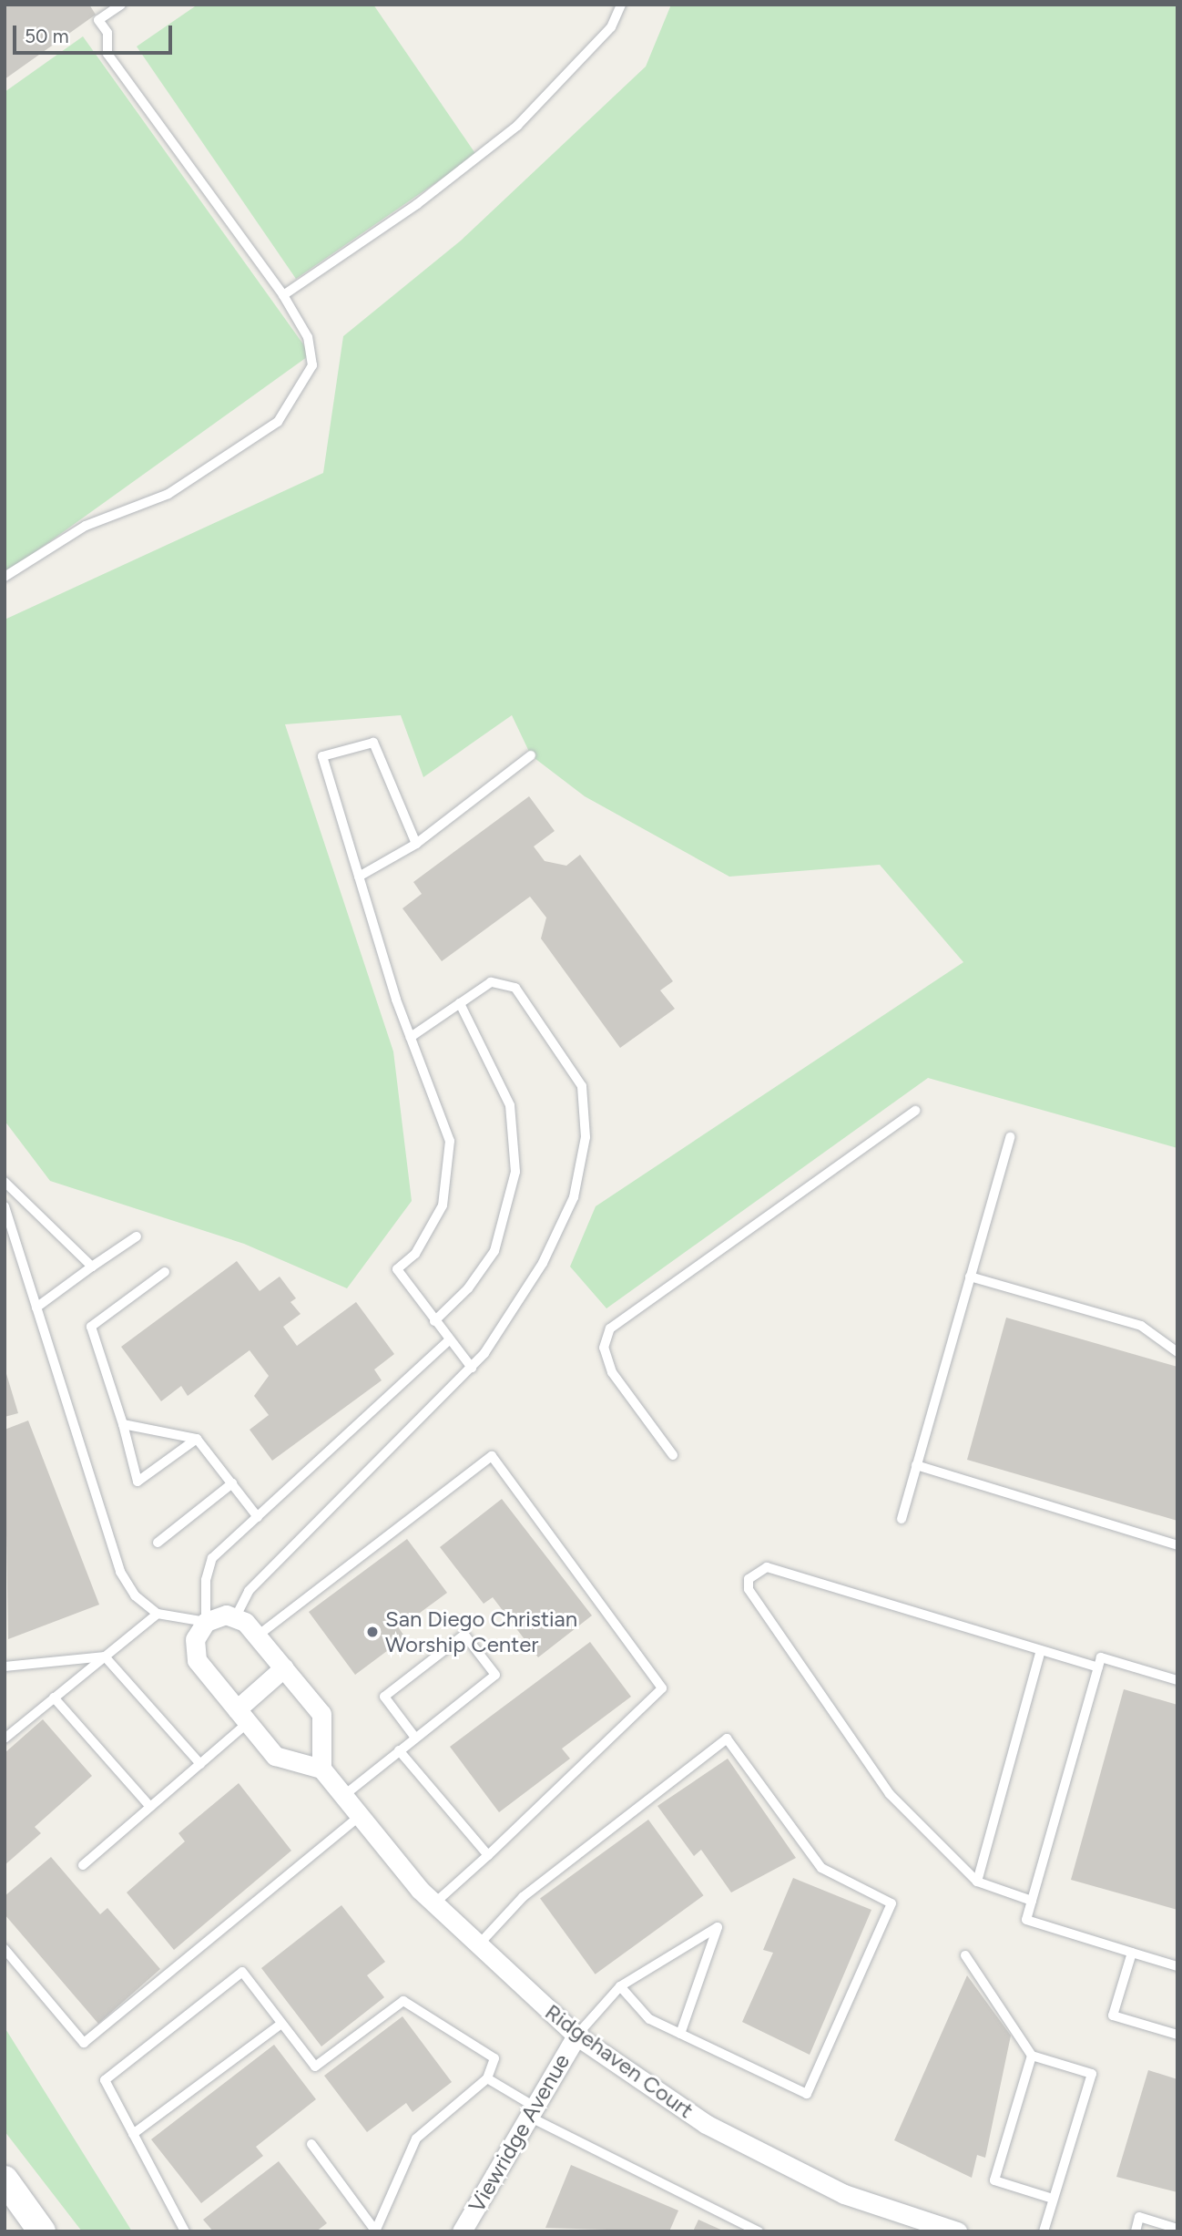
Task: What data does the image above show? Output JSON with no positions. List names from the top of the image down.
{
  "streets": {
    "street": ["Ridgehaven Court", "Viewridge Avenue"]
  },
  "crossings": [
    ["Ridgehaven Court", "Viewridge Avenue"]
  ],
  "places": ["San Diego Christian Worship Center"],
  "scale_bar": "50 m"
}
